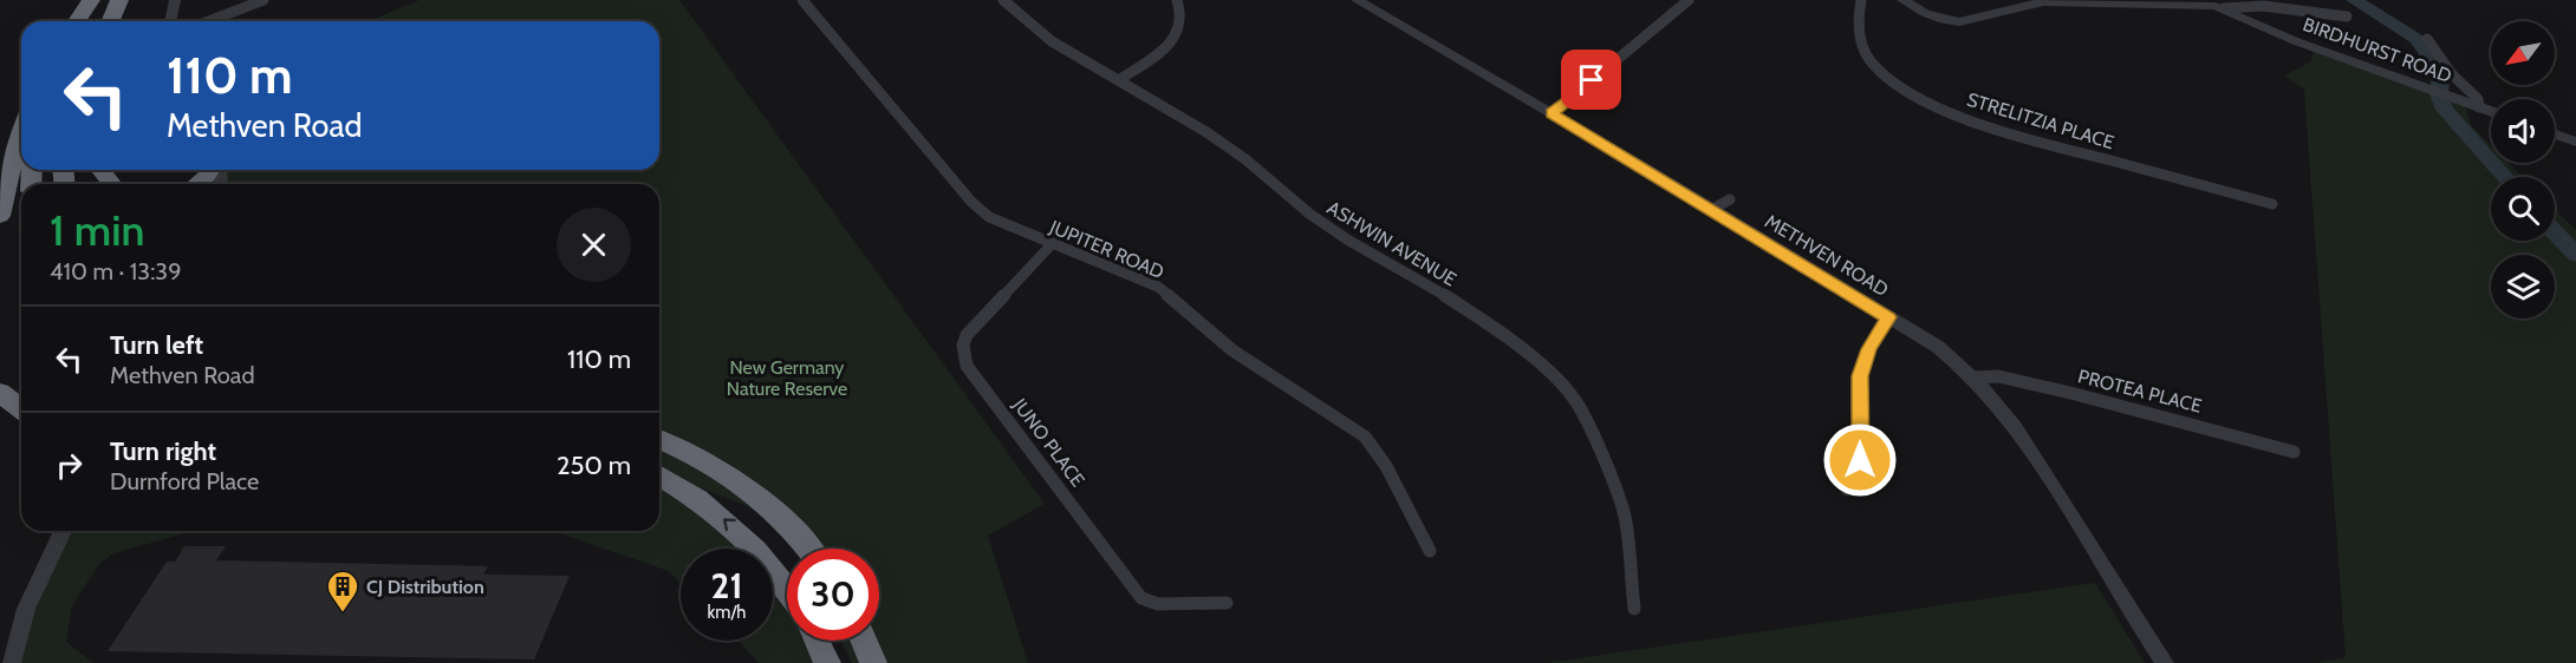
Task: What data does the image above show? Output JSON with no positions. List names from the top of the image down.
{
  "streets": {
    "street": [
      "BIRDHURST ROAD",
      "STRELITZIA PLACE",
      "ASHWIN AVENUE",
      "JUPITER ROAD",
      "METHVEN ROAD",
      "PROTEA PLACE",
      "JUNO PLACE"
    ]
  },
  "crossings": [
    ["JUPITER ROAD", "JUNO PLACE"],
    ["METHVEN ROAD", "PROTEA PLACE"]
  ],
  "parks": ["New Germany Nature Reserve"],
  "places": {
    "building": ["CJ Distribution"]
  },
  "north": "bottom left",
  "page": {
    "turn": ["110 m", "Methven Road"],
    "heading": ["1 min", "410 m · 13:39"],
    "list": [
      {
        "name": "Turn left",
        "note": "Methven Road",
        "value": "110 m"
      },
      {
        "name": "Turn right",
        "note": "Durnford Place",
        "value": "250 m"
      }
    ],
    "speed": "21 km/h",
    "limit": "30"
  }
}
